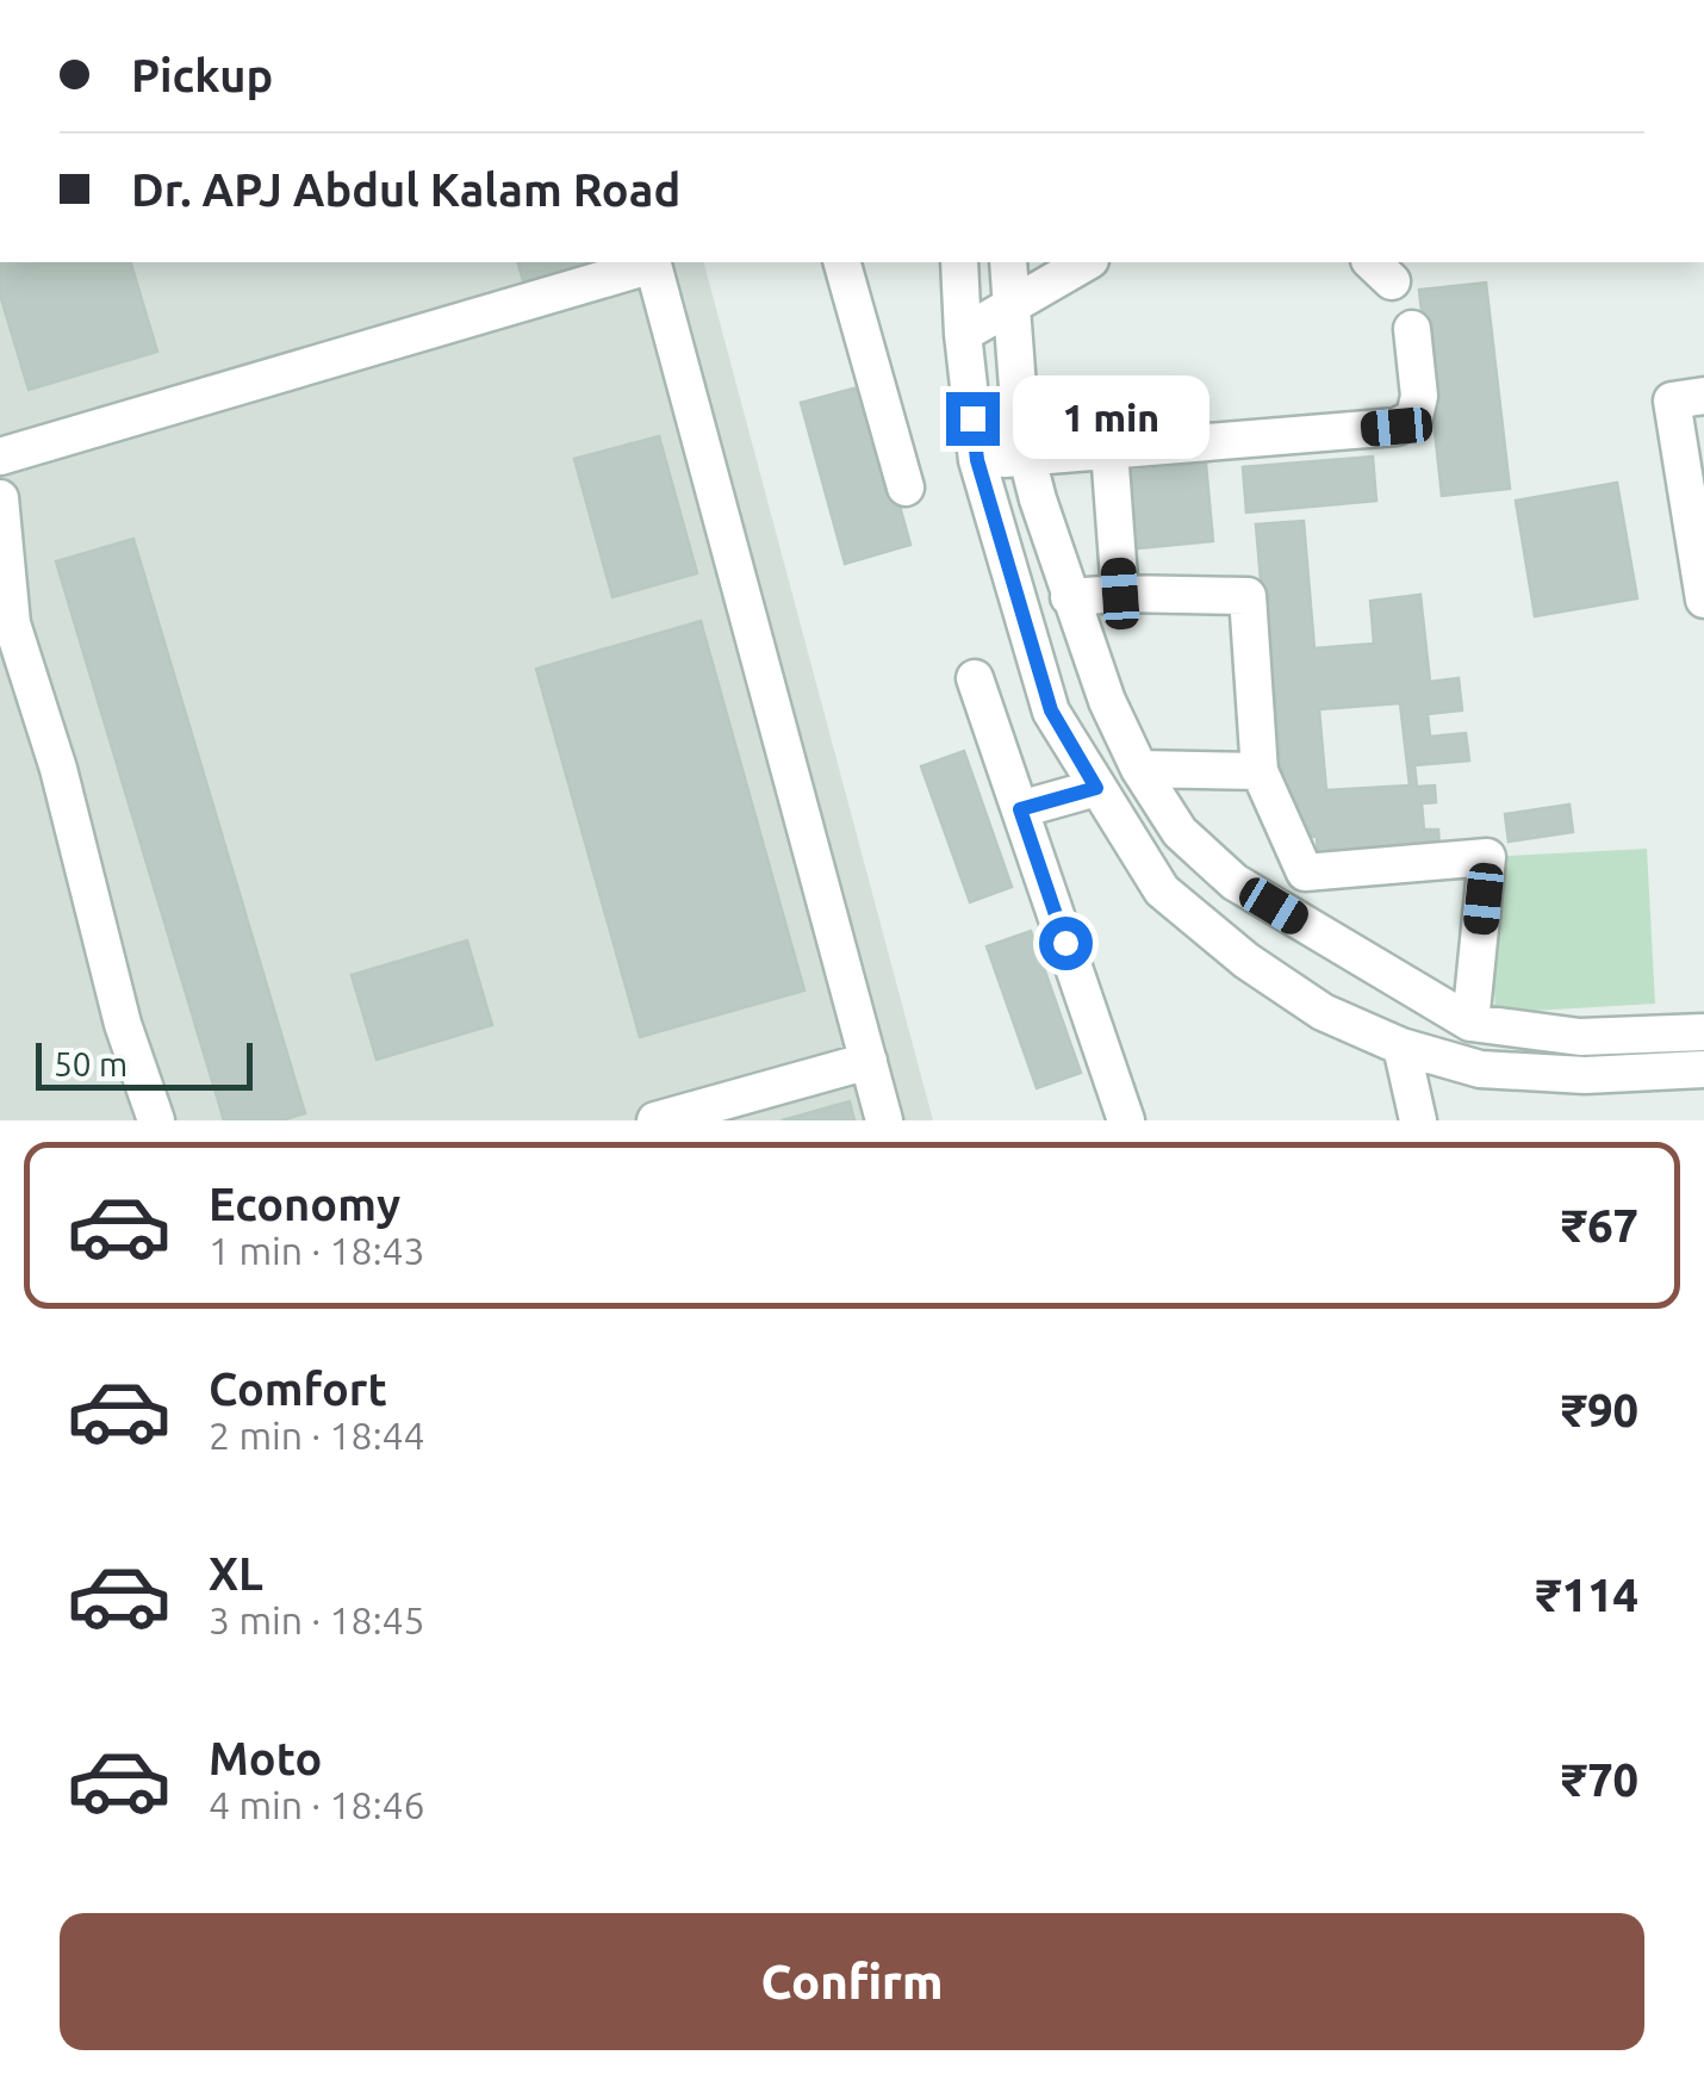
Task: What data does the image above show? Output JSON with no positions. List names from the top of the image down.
{
  "scale_bar": "50 m",
  "page": {
    "banner": ["Pickup", "Dr. APJ Abdul Kalam Road"],
    "bubble": "1 min",
    "scale": "50 m",
    "list": [
      {
        "name": "Economy",
        "note": "1 min · 18:43",
        "value": "₹67"
      },
      {
        "name": "Comfort",
        "note": "2 min · 18:44",
        "value": "₹90"
      },
      {
        "name": "XL",
        "note": "3 min · 18:45",
        "value": "₹114"
      },
      {
        "name": "Moto",
        "note": "4 min · 18:46",
        "value": "₹70"
      }
    ],
    "buttons": "Confirm"
  }
}
